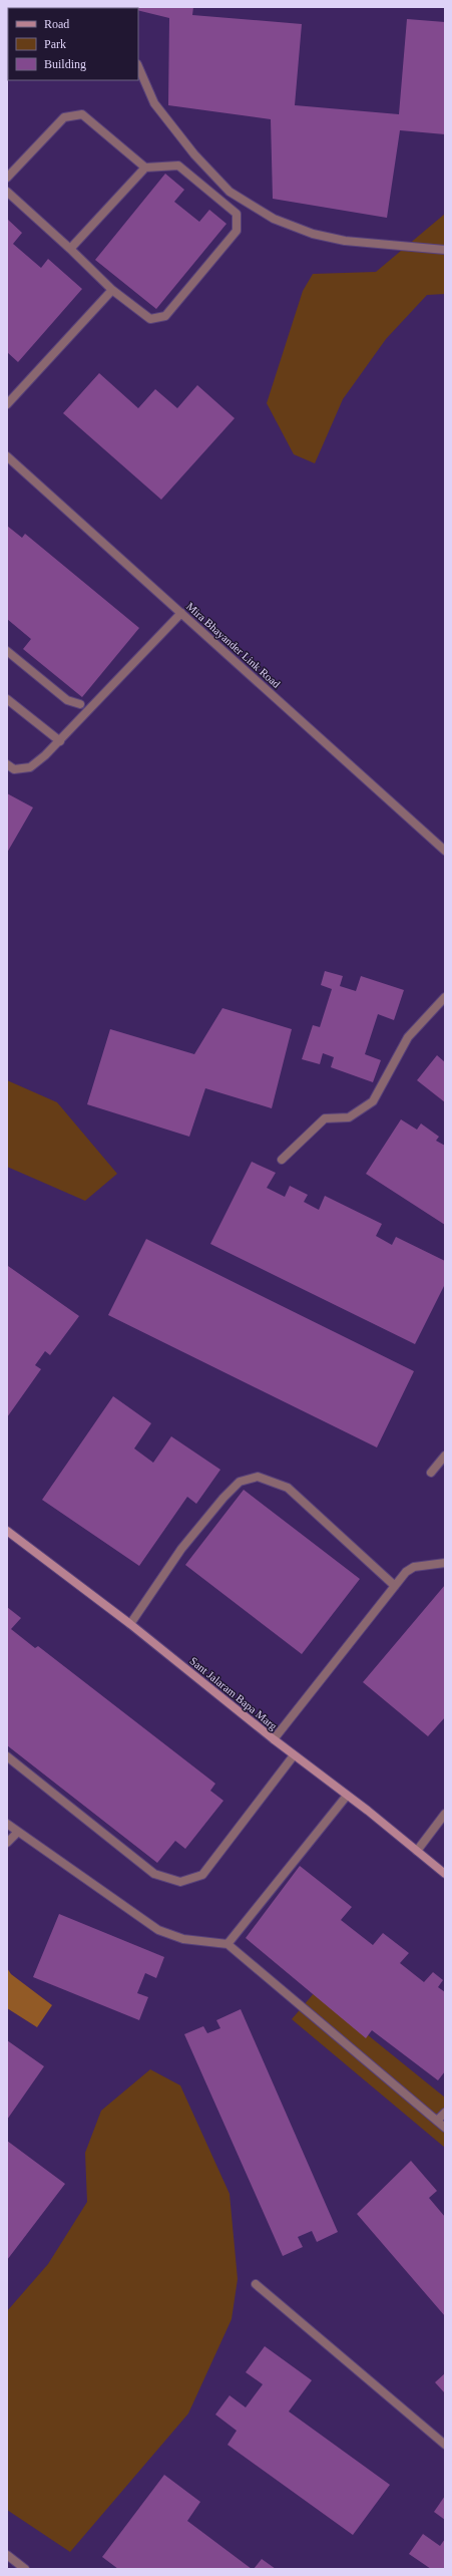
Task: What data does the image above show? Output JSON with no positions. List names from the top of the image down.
{
  "streets": {
    "street": ["Mira Bhayander Link Road", "Sant Jalaram Bapa Marg"]
  },
  "legend": ["Road", "Park", "Building"]
}
